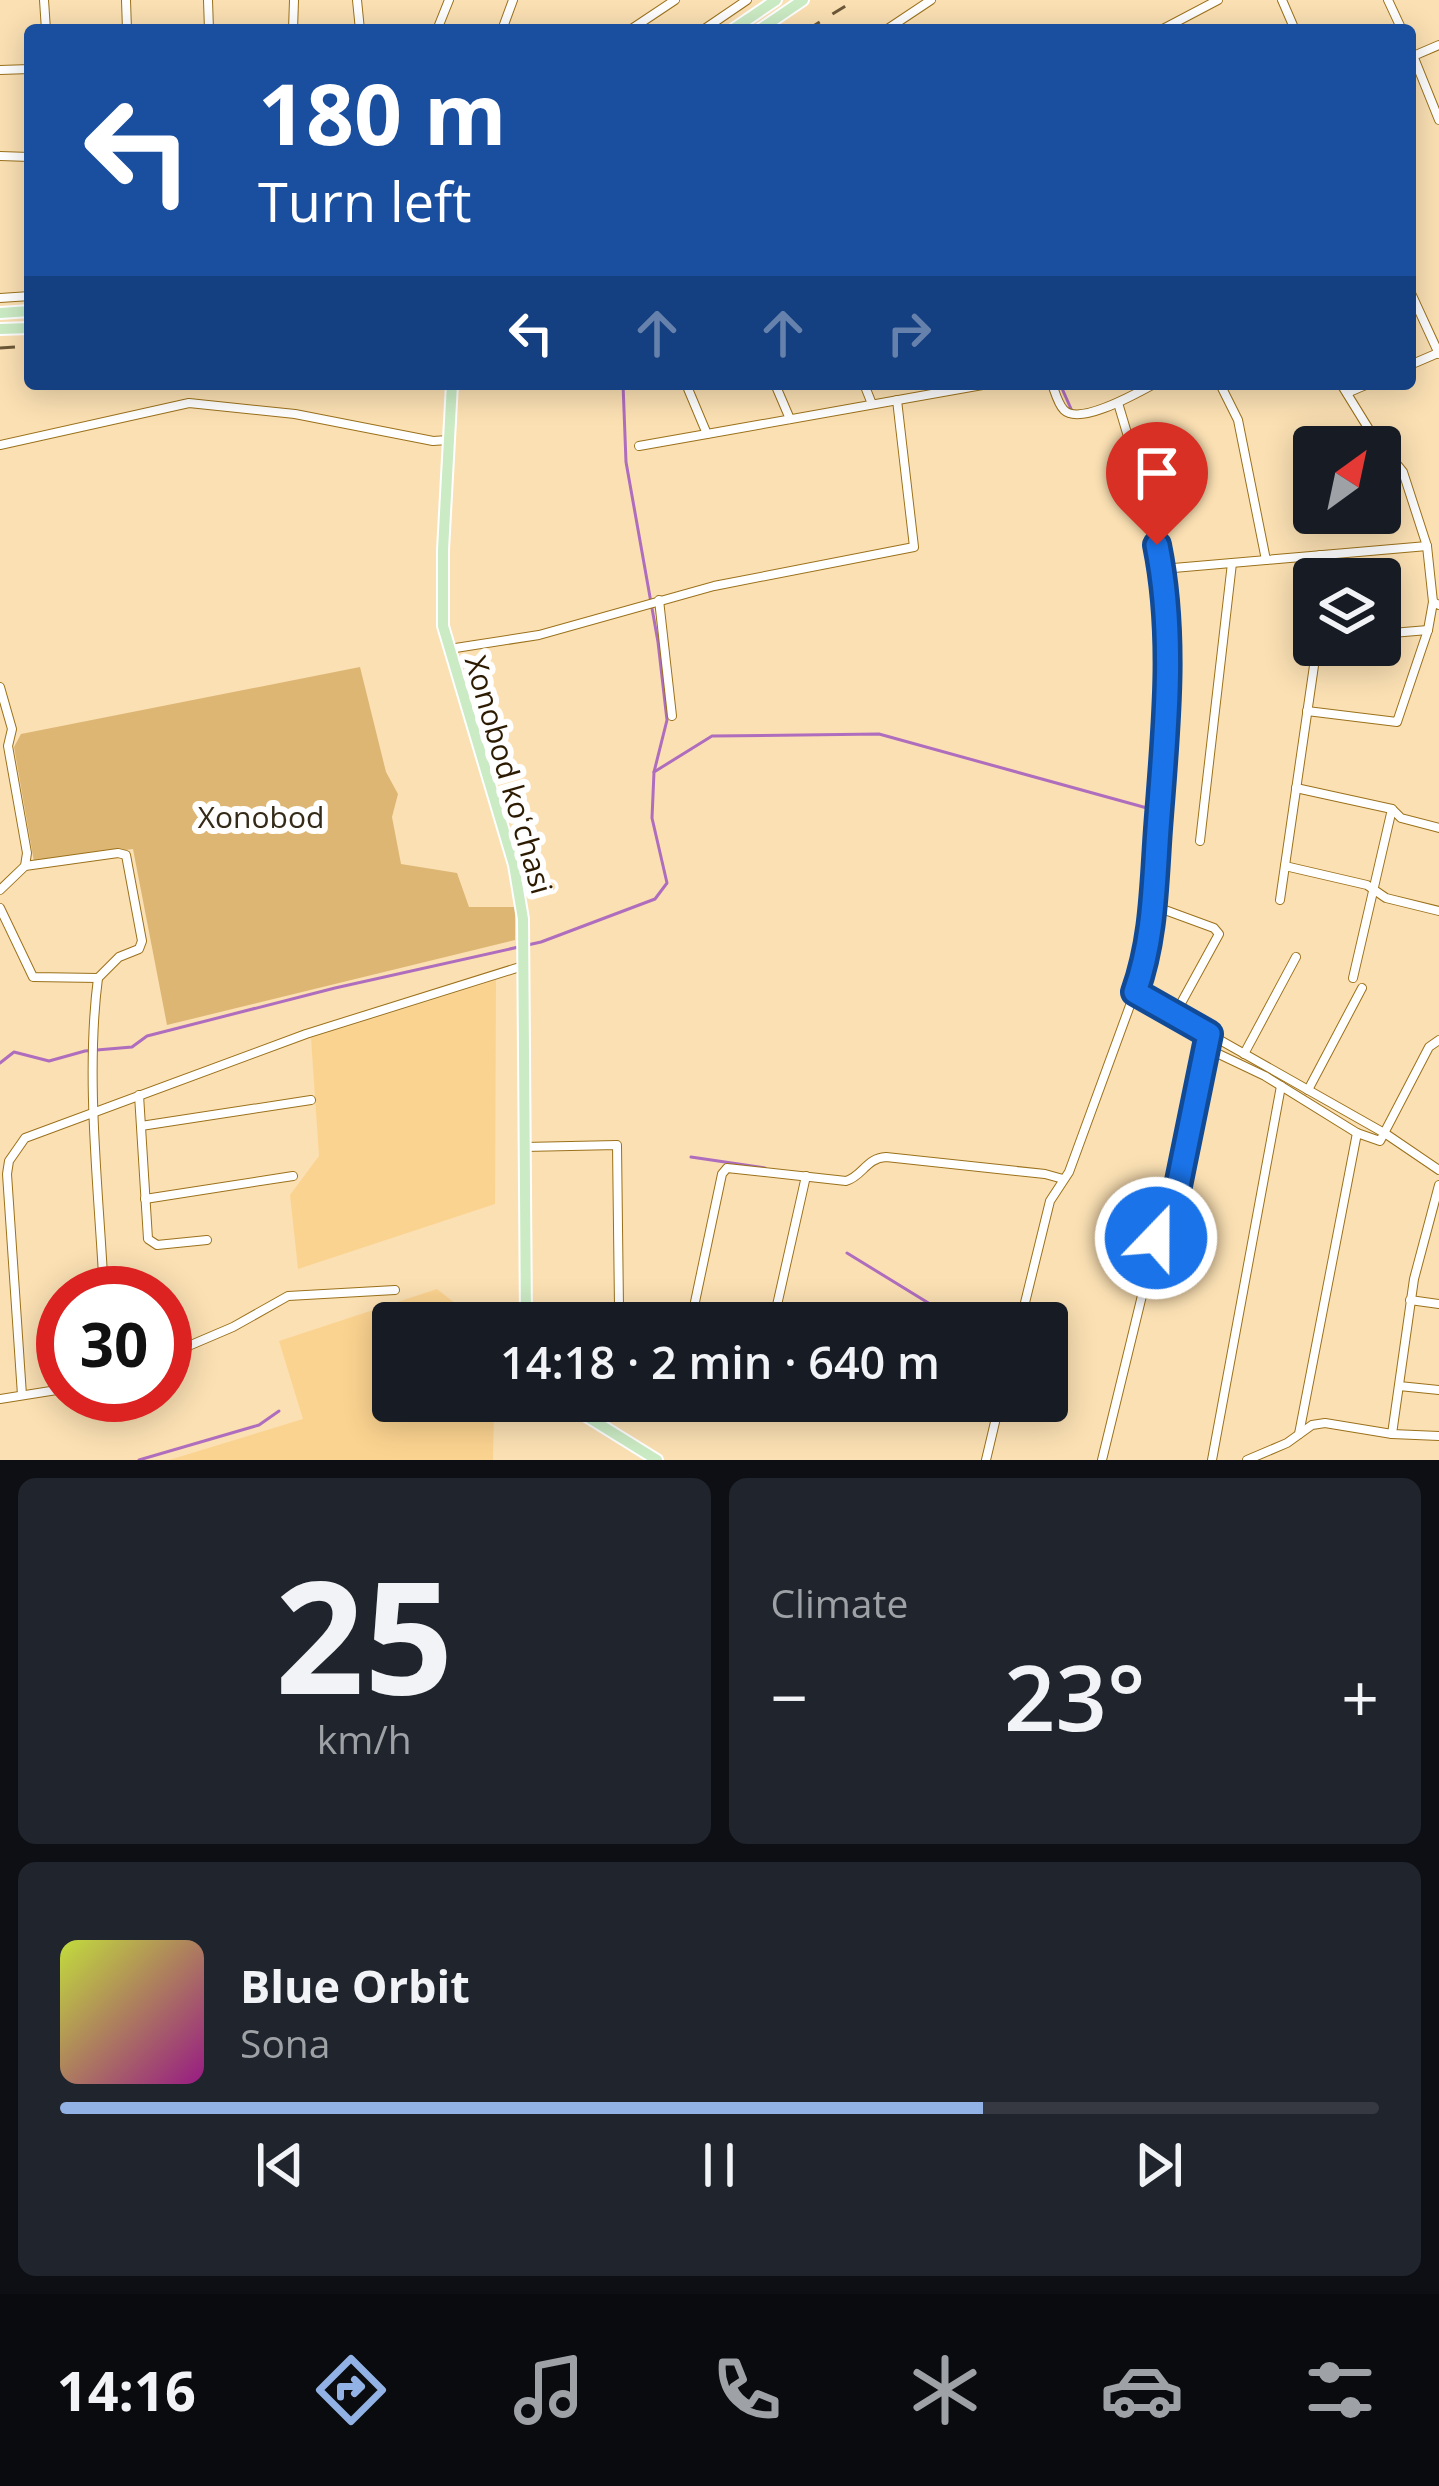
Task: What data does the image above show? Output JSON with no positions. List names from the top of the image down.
{
  "streets": {
    "main road": ["Xonobod koʻchasi"]
  },
  "parks": ["Xonobod"],
  "north": "top right",
  "page": {
    "turn": ["180 m", "Turn left"],
    "limit": "30",
    "trip": "14:18 · 2 min · 640 m",
    "tile": [
      ["25", "km/h"],
      "Climate"
    ],
    "heat": ["−", "23°", "+"],
    "song": ["Blue Orbit", "Sona"],
    "tabs": "14:16"
  }
}
